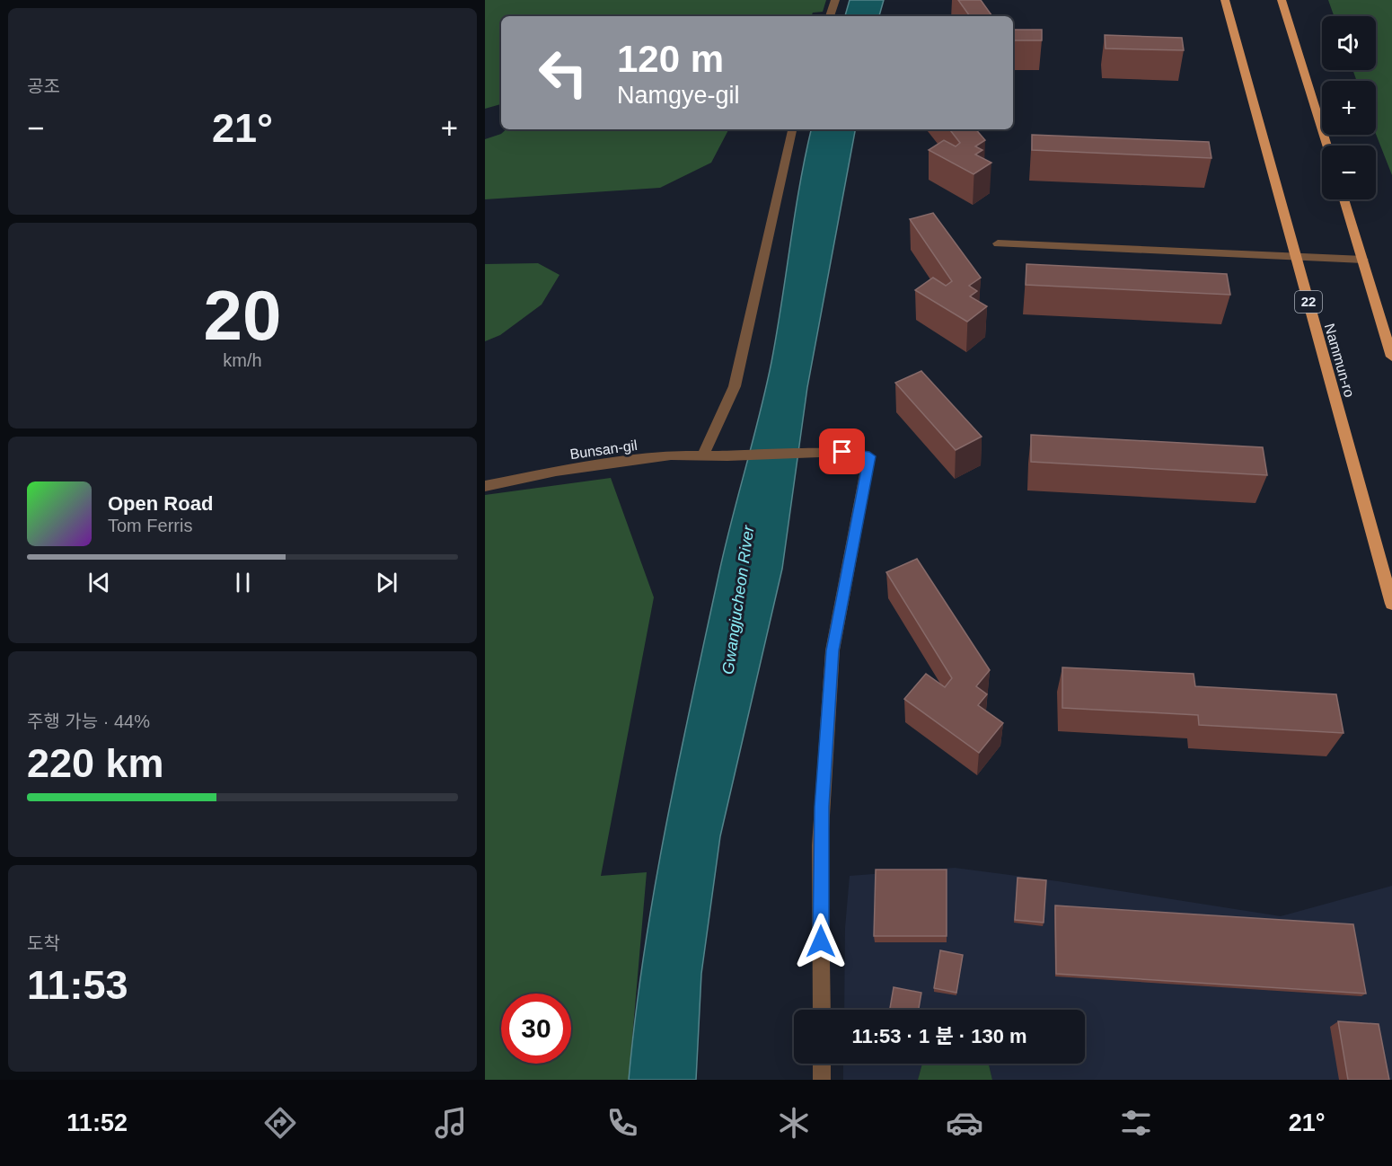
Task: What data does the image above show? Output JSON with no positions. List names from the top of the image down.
{
  "streets": {
    "main road": ["22", "Nammun-ro"],
    "street": ["Bunsan-gil"]
  },
  "water": ["Gwangjucheon River"],
  "page": {
    "tile": [
      "공조",
      ["20", "km/h"],
      ["주행 가능 · 44%", "220 km"],
      ["도착", "11:53"]
    ],
    "map_buttons": ["+", "−"],
    "turn": ["120 m", "Namgye-gil"],
    "heat": ["−", "21°", "+"],
    "song": ["Open Road", "Tom Ferris"],
    "limit": "30",
    "trip": "11:53 · 1 분 · 130 m",
    "tabs": ["11:52", "21°"]
  }
}
